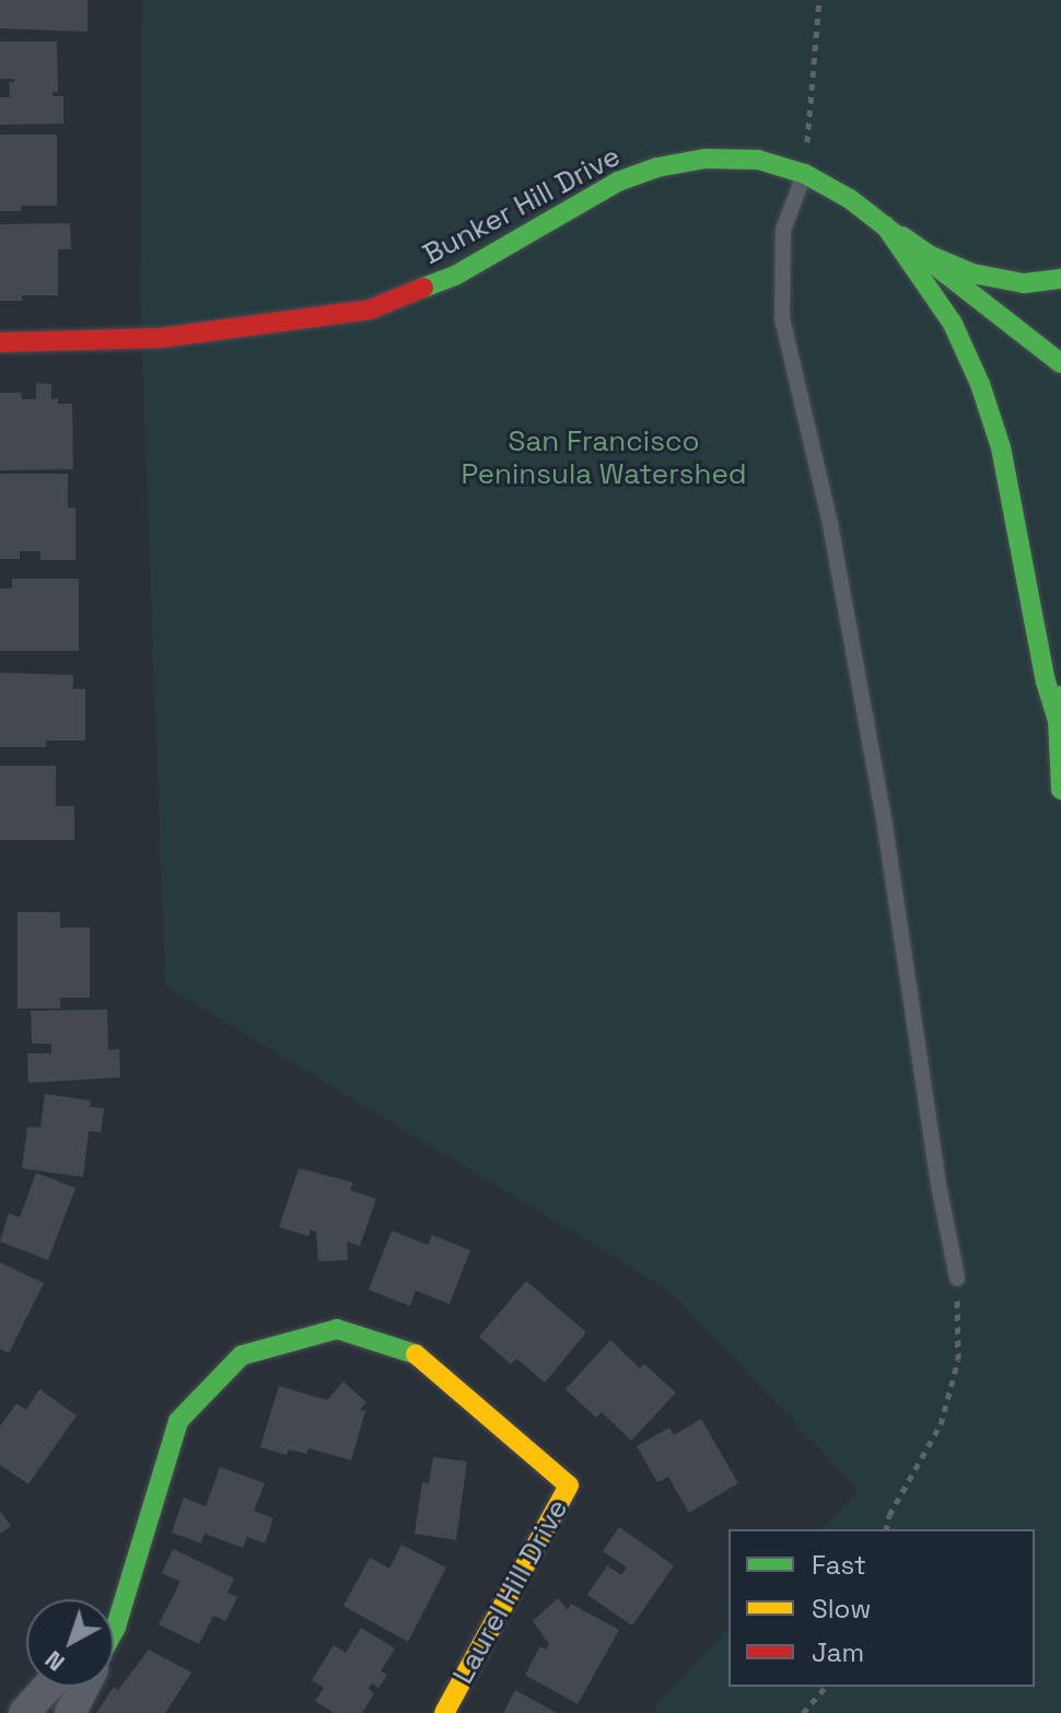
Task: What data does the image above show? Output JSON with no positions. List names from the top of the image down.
{
  "streets": {
    "main road": ["Bunker Hill Drive", "Laurel Hill Drive"]
  },
  "parks": ["San Francisco Peninsula Watershed"],
  "legend": ["Fast", "Slow", "Jam"],
  "north": "bottom left"
}
